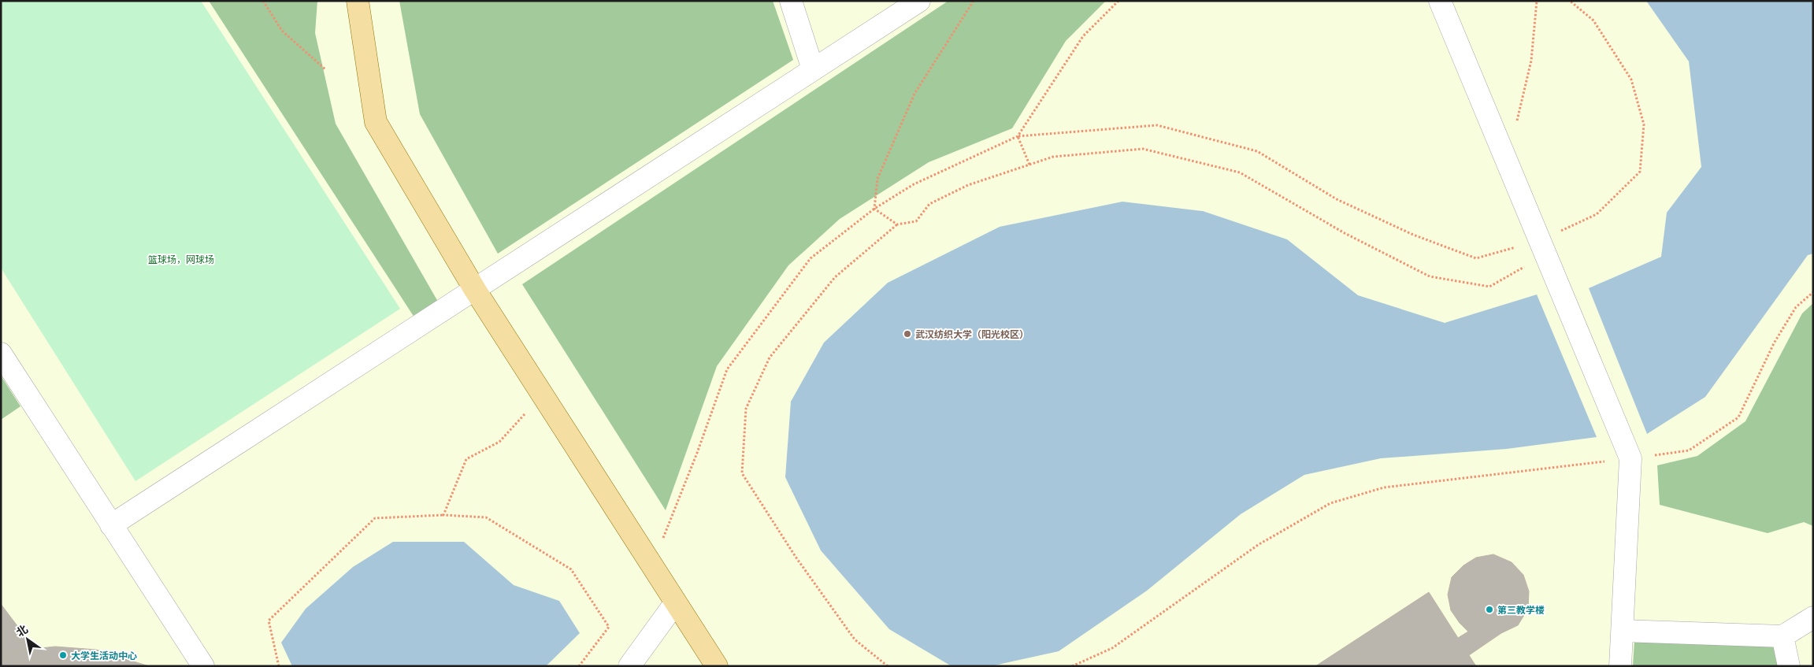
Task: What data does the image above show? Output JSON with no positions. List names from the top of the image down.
{
  "parks": ["篮球场，网球场"],
  "places": ["武汉纺织大学（阳光校区）", "第三教学楼", "大学生活动中心"],
  "north": "top left"
}
